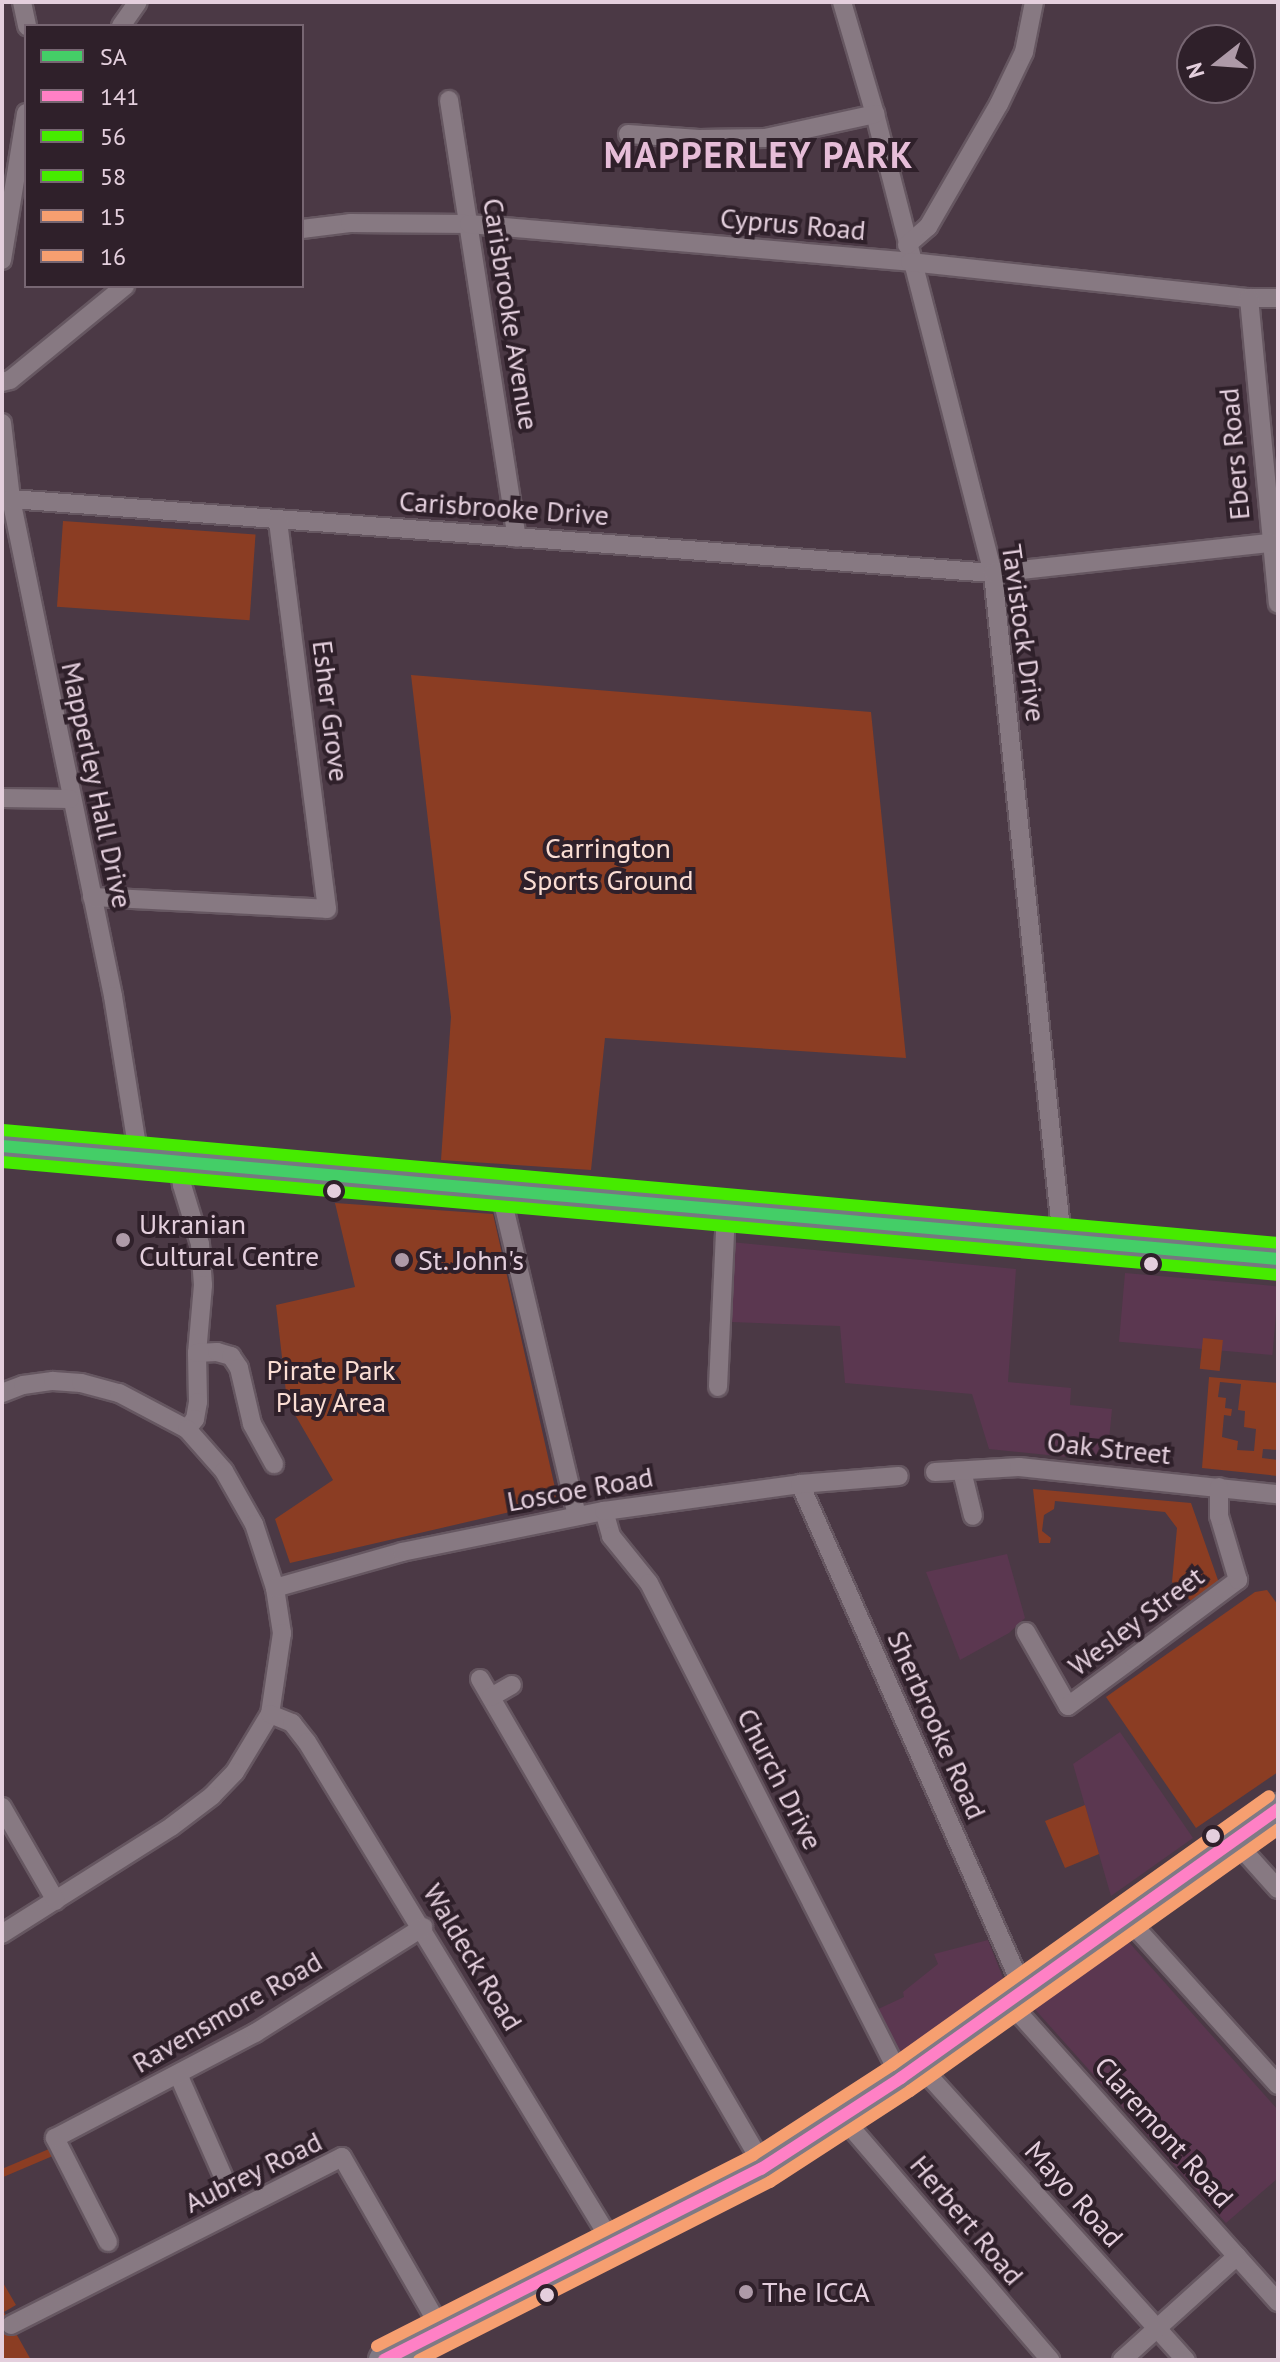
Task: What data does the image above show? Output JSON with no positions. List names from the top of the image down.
{
  "streets": {
    "street": [
      "Cyprus Road",
      "Carisbrooke Avenue",
      "Ebers Road",
      "Carisbrooke Drive",
      "Tavistock Drive",
      "Esher Grove",
      "Mapperley Hall Drive",
      "Oak Street",
      "Loscoe Road",
      "Wesley Street",
      "Sherbrooke Road",
      "Church Drive",
      "Waldeck Road",
      "Ravensmore Road",
      "Claremont Road",
      "Aubrey Road",
      "Mayo Road",
      "Herbert Road"
    ]
  },
  "crossings": [
    ["Cyprus Road", "Carisbrooke Avenue"],
    ["Cyprus Road", "Ebers Road"],
    ["Cyprus Road", "Tavistock Drive"],
    ["Carisbrooke Avenue", "Carisbrooke Drive"],
    ["Ebers Road", "Carisbrooke Drive"],
    ["Carisbrooke Drive", "Tavistock Drive"],
    ["Carisbrooke Drive", "Esher Grove"],
    ["Carisbrooke Drive", "Mapperley Hall Drive"],
    ["Esher Grove", "Mapperley Hall Drive"],
    ["Oak Street", "Wesley Street"],
    ["Loscoe Road", "Sherbrooke Road"],
    ["Loscoe Road", "Church Drive"],
    ["Sherbrooke Road", "Claremont Road"],
    ["Church Drive", "Mayo Road"],
    ["Waldeck Road", "Ravensmore Road"]
  ],
  "districts": ["MAPPERLEY PARK"],
  "parks": ["Carrington Sports Ground", "Pirate Park Play Area"],
  "places": ["Ukranian Cultural Centre", "St. John's", "The ICCA"],
  "lines": [
    "transit line 58",
    "transit line SA",
    "transit line 56",
    "transit line 16",
    "transit line 141",
    "transit line 15"
  ],
  "legend": [
    "SA",
    "141",
    "56",
    "58",
    "15",
    "16"
  ],
  "north": "left"
}
